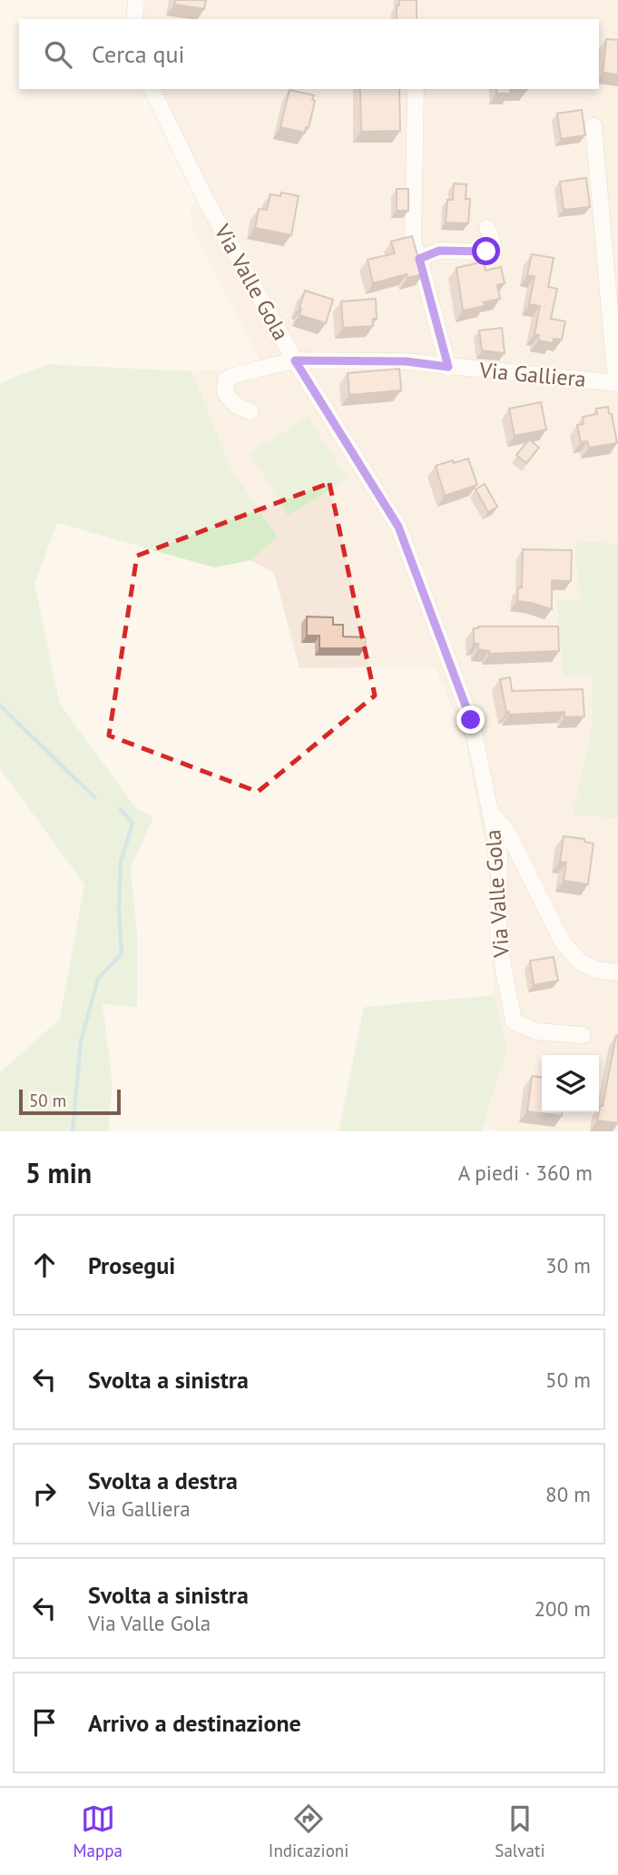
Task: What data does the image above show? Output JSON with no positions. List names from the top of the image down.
{
  "streets": {
    "street": ["Via Valle Gola", "Via Galliera"]
  },
  "crossings": [
    ["Via Valle Gola", "Via Galliera"]
  ],
  "scale_bar": "50 m",
  "page": {
    "search": "Cerca qui",
    "scale": "50 m",
    "heading": ["5 min", "A piedi · 360 m"],
    "list": [
      ["Prosegui", "30 m"],
      ["Svolta a sinistra", "50 m"],
      ["Svolta a destra", "Via Galliera", "80 m"],
      ["Svolta a sinistra", "Via Valle Gola", "200 m"],
      "Arrivo a destinazione"
    ],
    "nav": ["Mappa", "Indicazioni", "Salvati"]
  }
}
